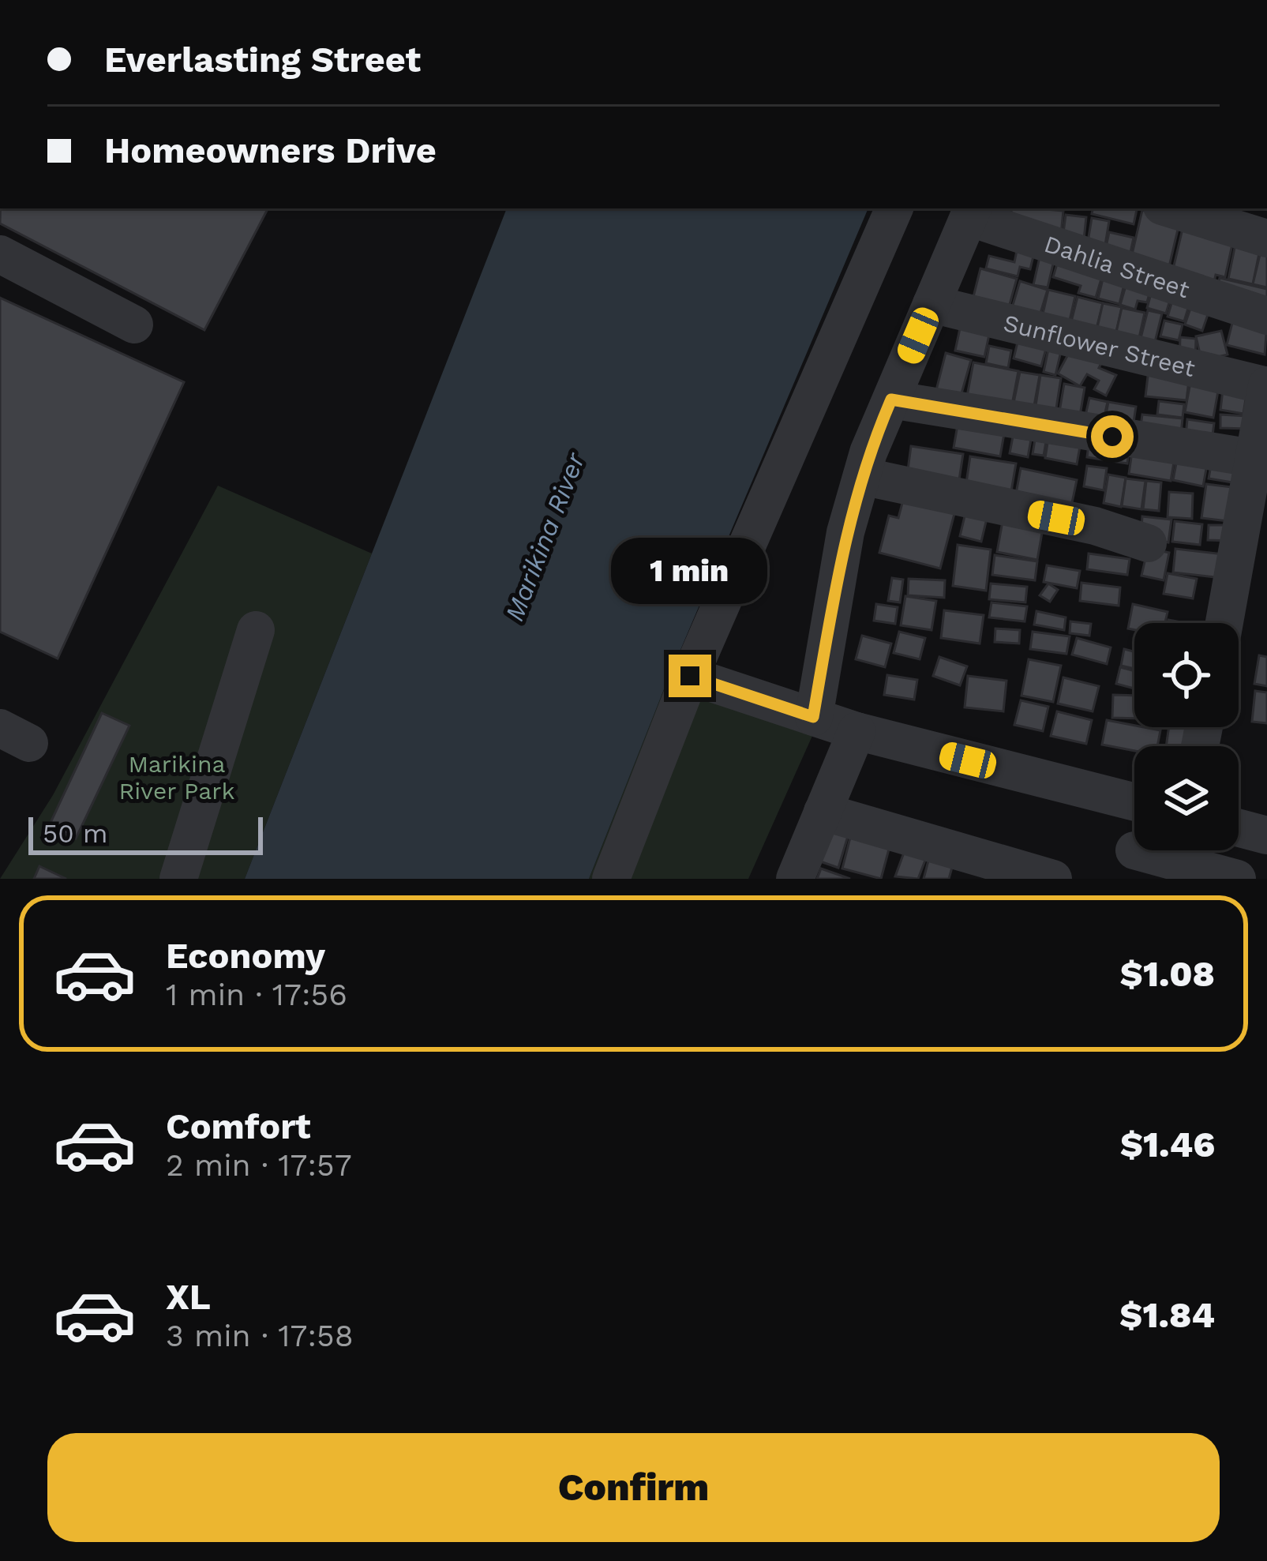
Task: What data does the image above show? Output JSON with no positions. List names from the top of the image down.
{
  "streets": {
    "street": ["Dahlia Street", "Sunflower Street"]
  },
  "water": ["Marikina River"],
  "parks": ["Marikina River Park"],
  "scale_bar": "50 m",
  "page": {
    "banner": ["Everlasting Street", "Homeowners Drive"],
    "bubble": "1 min",
    "scale": "50 m",
    "list": [
      {
        "name": "Economy",
        "note": "1 min · 17:56",
        "value": "$1.08"
      },
      {
        "name": "Comfort",
        "note": "2 min · 17:57",
        "value": "$1.46"
      },
      {
        "name": "XL",
        "note": "3 min · 17:58",
        "value": "$1.84"
      }
    ],
    "buttons": "Confirm"
  }
}
